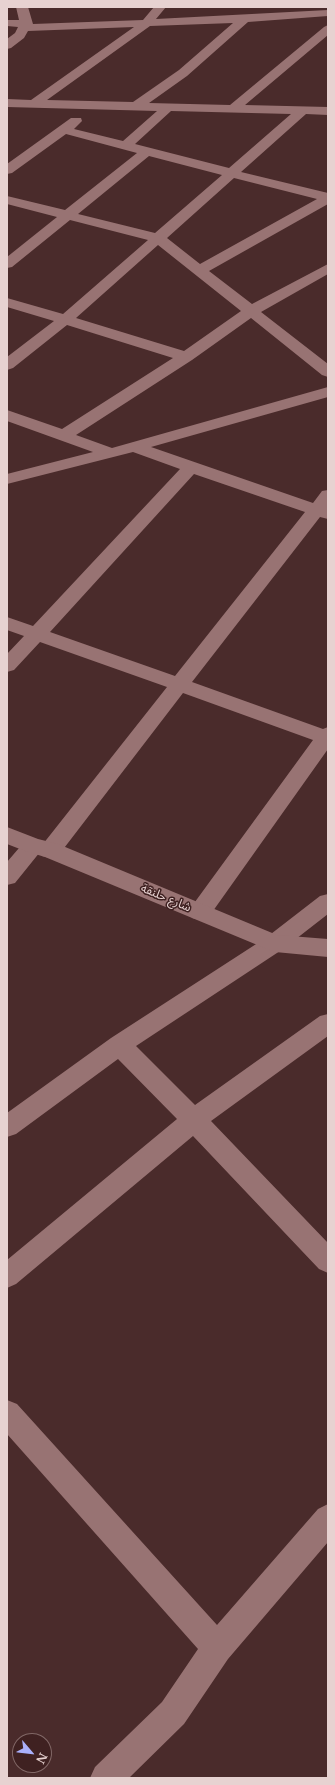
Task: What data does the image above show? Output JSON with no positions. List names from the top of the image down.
{
  "streets": {
    "street": ["شارع حلنقة"]
  },
  "north": "bottom right"
}
